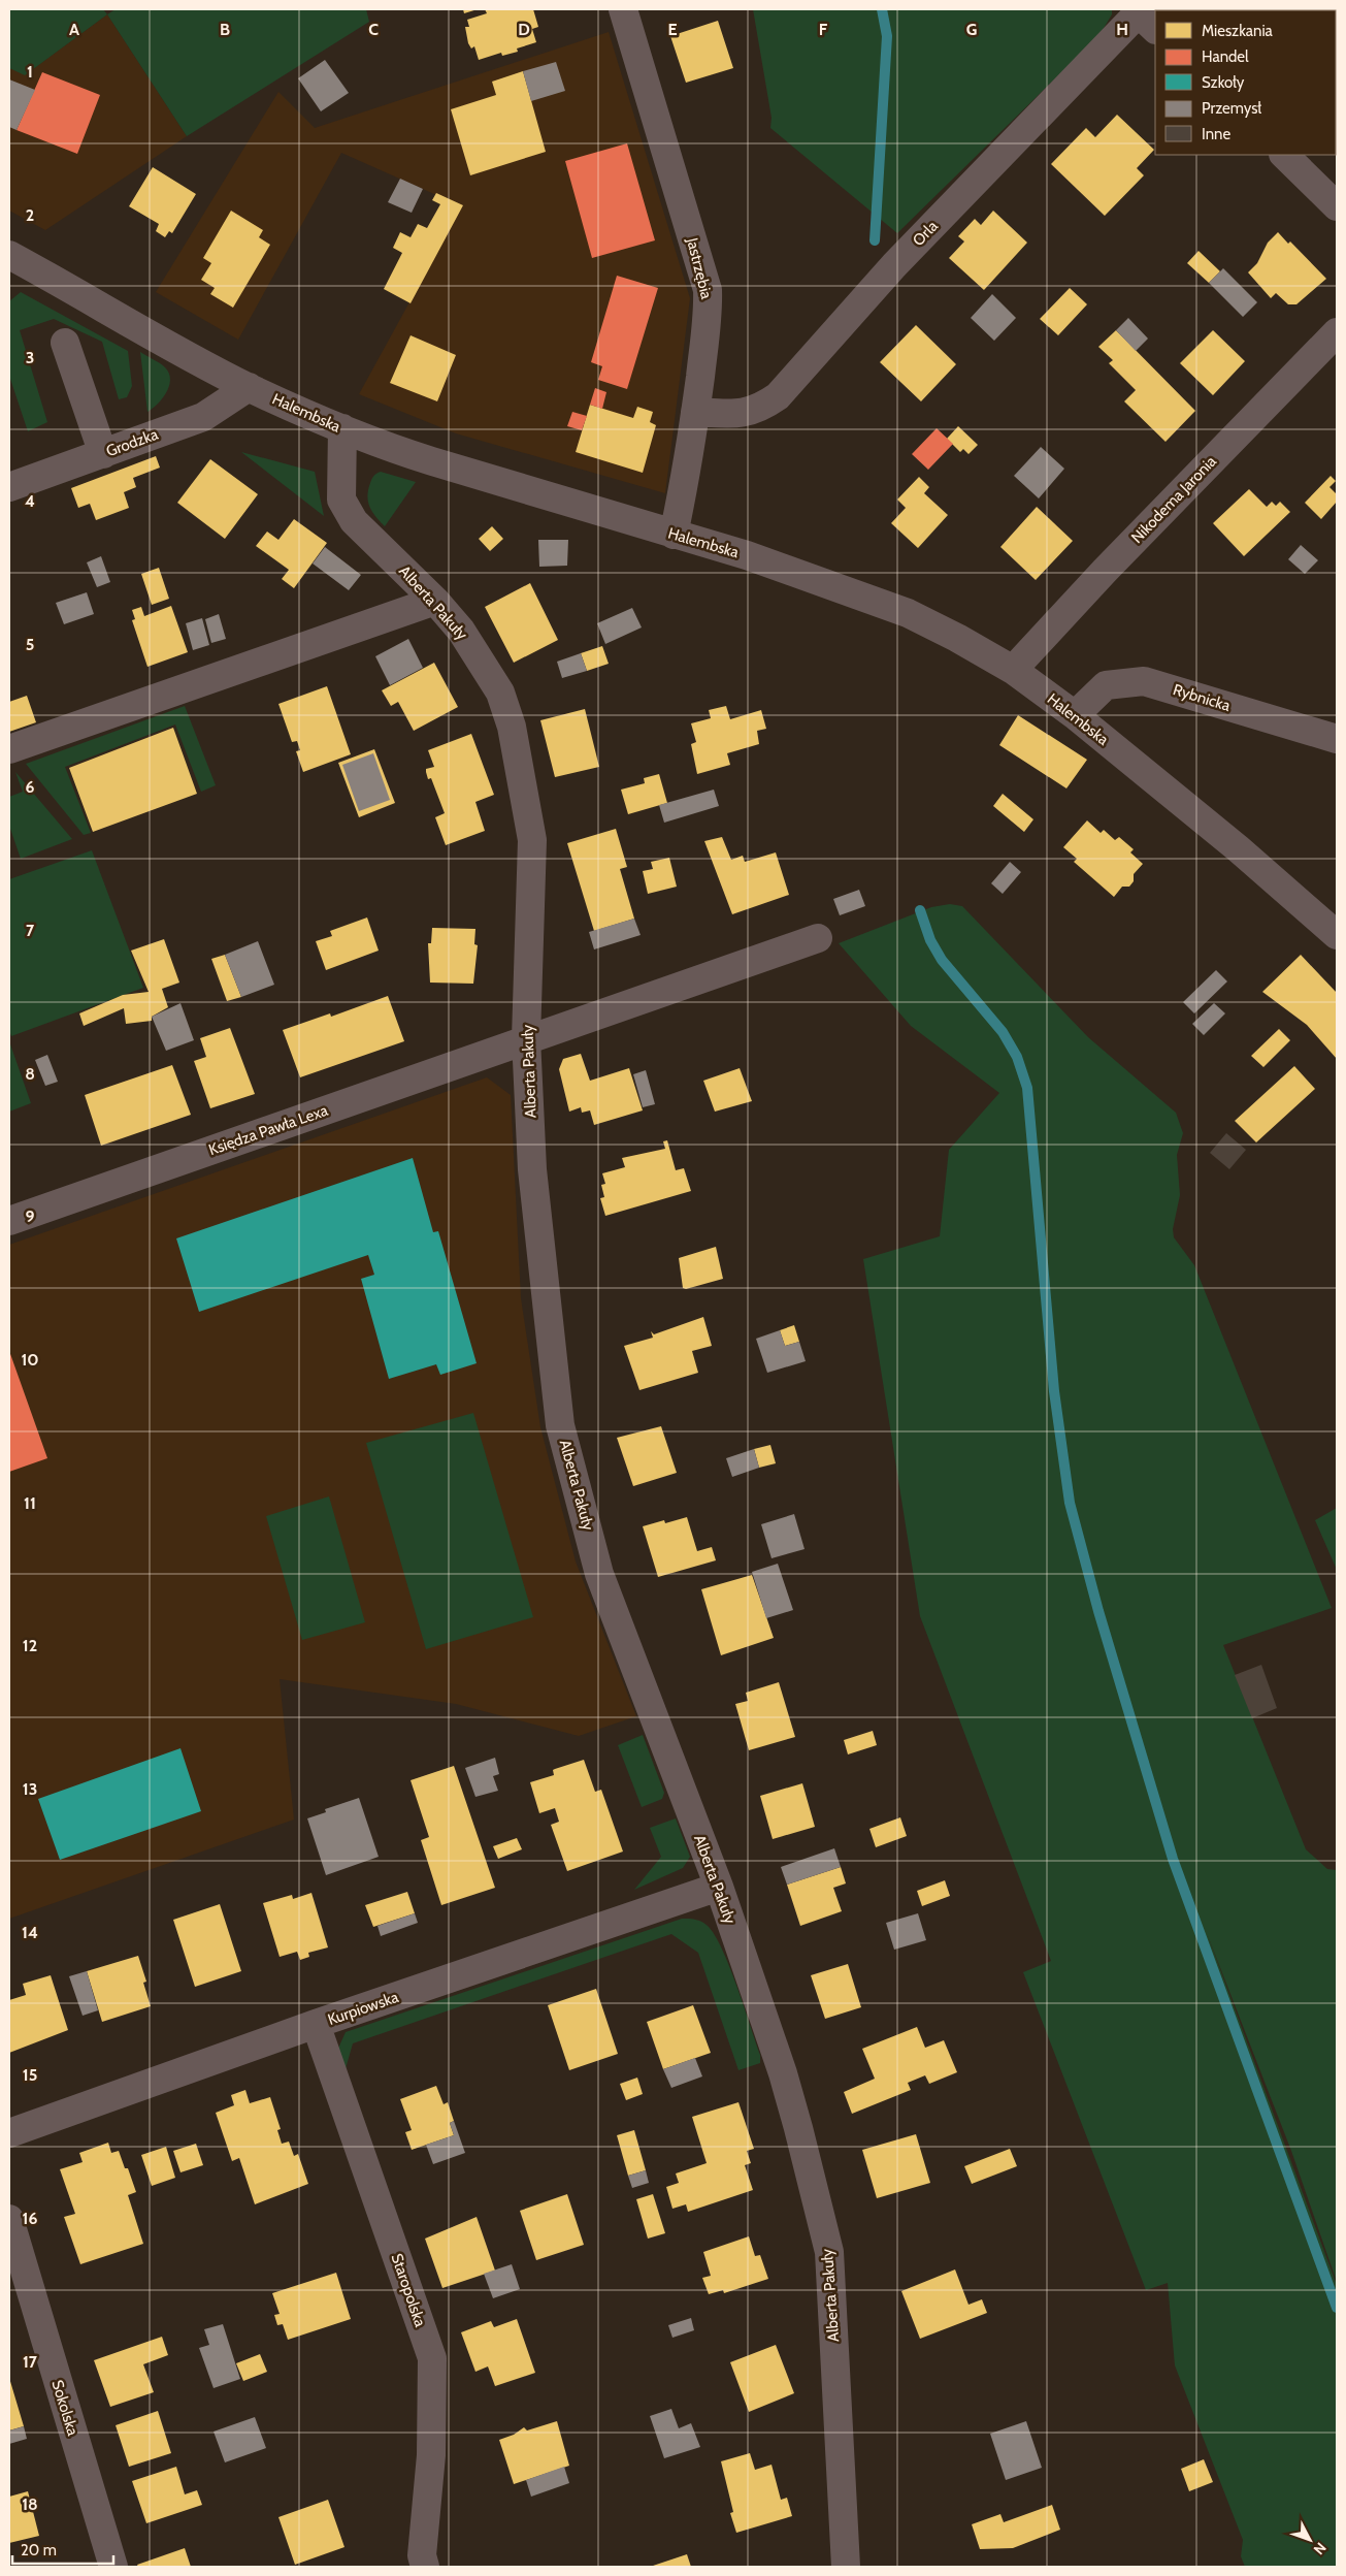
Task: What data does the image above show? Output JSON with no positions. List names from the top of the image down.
{
  "streets": {
    "street": [
      "Orla",
      "Jastrzębia",
      "Halembska",
      "Grodzka",
      "Nikodema Jaronia",
      "Alberta Pakuły",
      "Rybnicka",
      "Księdza Pawła Lexa",
      "Kurpiowska",
      "Staropolska",
      "Sokolska"
    ]
  },
  "crossings": [
    ["Orla", "Jastrzębia"],
    ["Jastrzębia", "Halembska"],
    ["Halembska", "Grodzka"],
    ["Halembska", "Nikodema Jaronia"],
    ["Halembska", "Alberta Pakuły"],
    ["Halembska", "Rybnicka"],
    ["Alberta Pakuły", "Księdza Pawła Lexa"],
    ["Alberta Pakuły", "Kurpiowska"],
    ["Kurpiowska", "Staropolska"]
  ],
  "legend": [
    "Mieszkania",
    "Handel",
    "Szkoły",
    "Przemysł",
    "Inne"
  ],
  "scale_bar": "20 m",
  "north": "bottom right",
  "grid": {
    "columns": [
      "A",
      "B",
      "C",
      "D",
      "E",
      "F",
      "G",
      "H"
    ],
    "rows": [
      "1",
      "2",
      "3",
      "4",
      "5",
      "6",
      "7",
      "8",
      "9",
      "10",
      "11",
      "12",
      "13",
      "14",
      "15",
      "16",
      "17",
      "18"
    ]
  }
}
